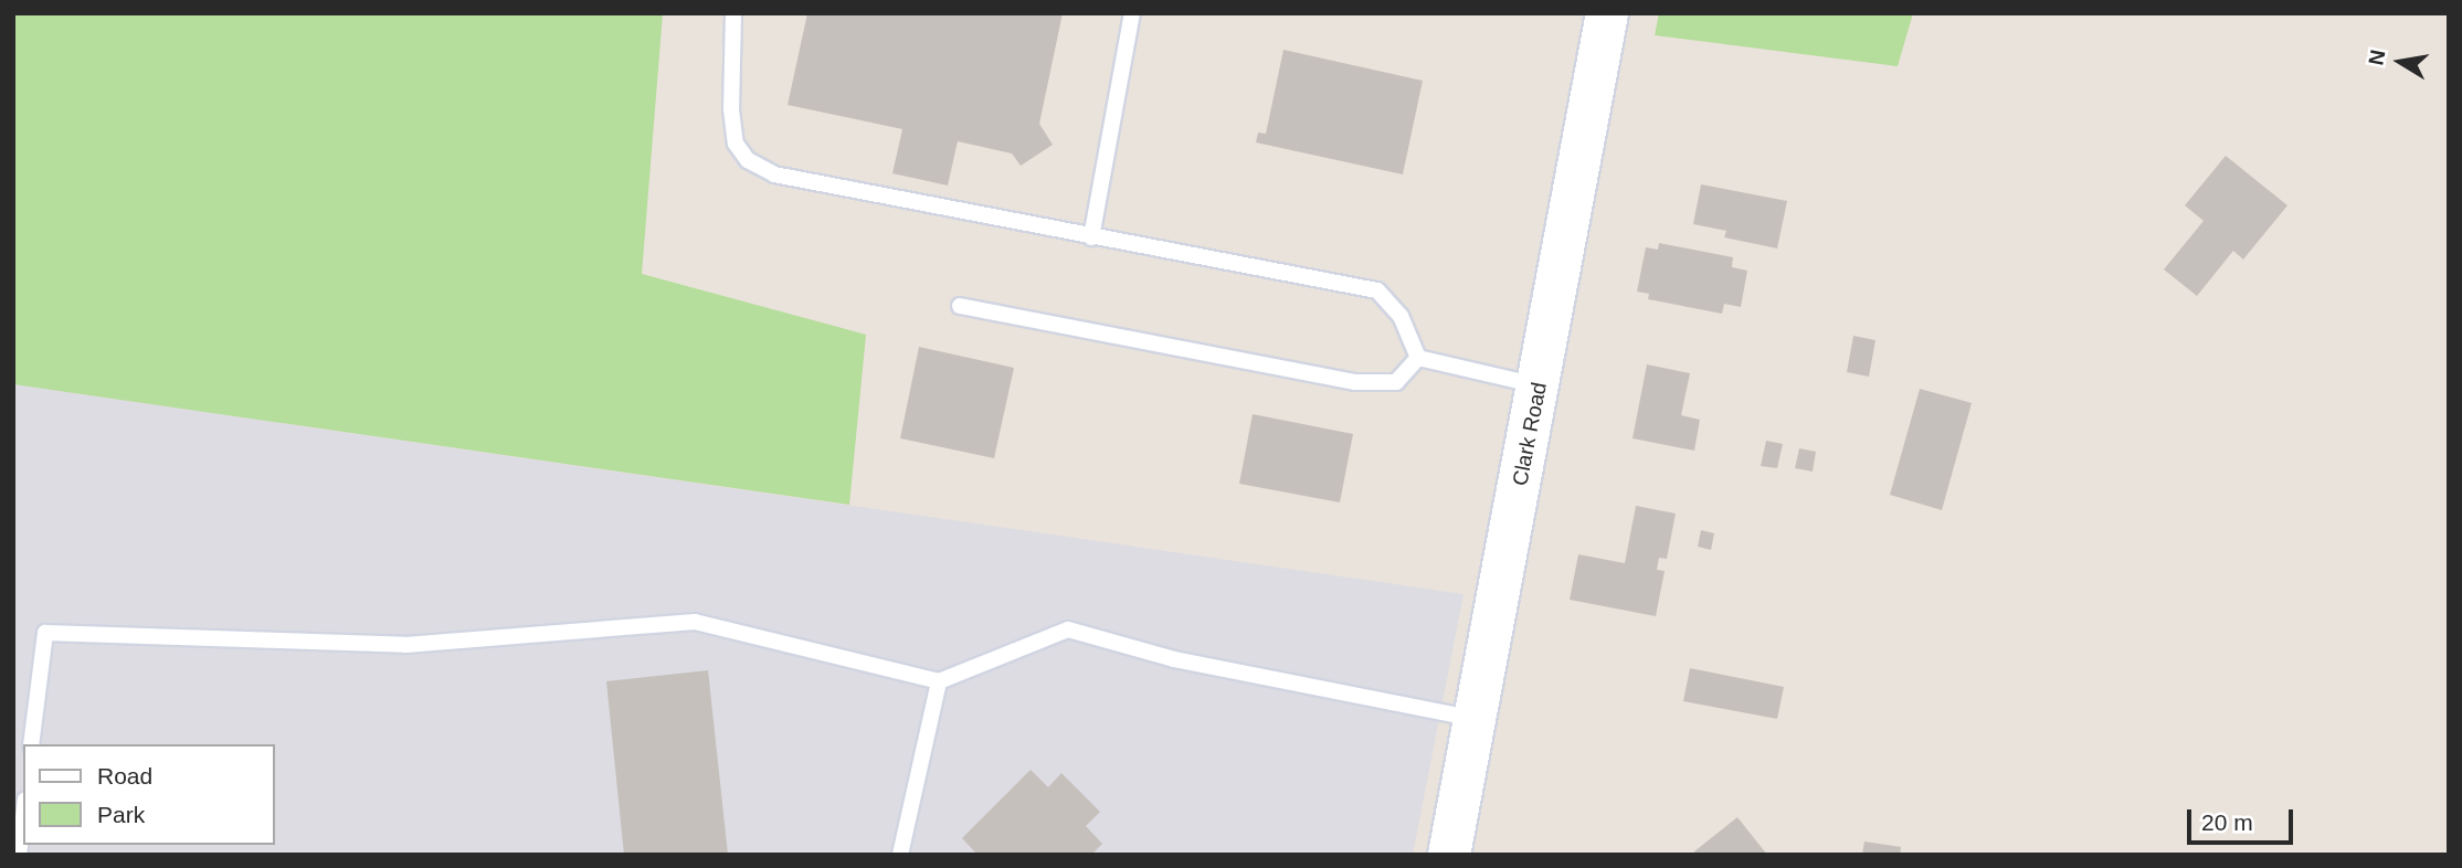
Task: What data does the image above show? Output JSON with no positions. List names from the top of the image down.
{
  "streets": {
    "street": ["Clark Road"]
  },
  "legend": ["Road", "Park"],
  "scale_bar": "20 m",
  "north": "left"
}
